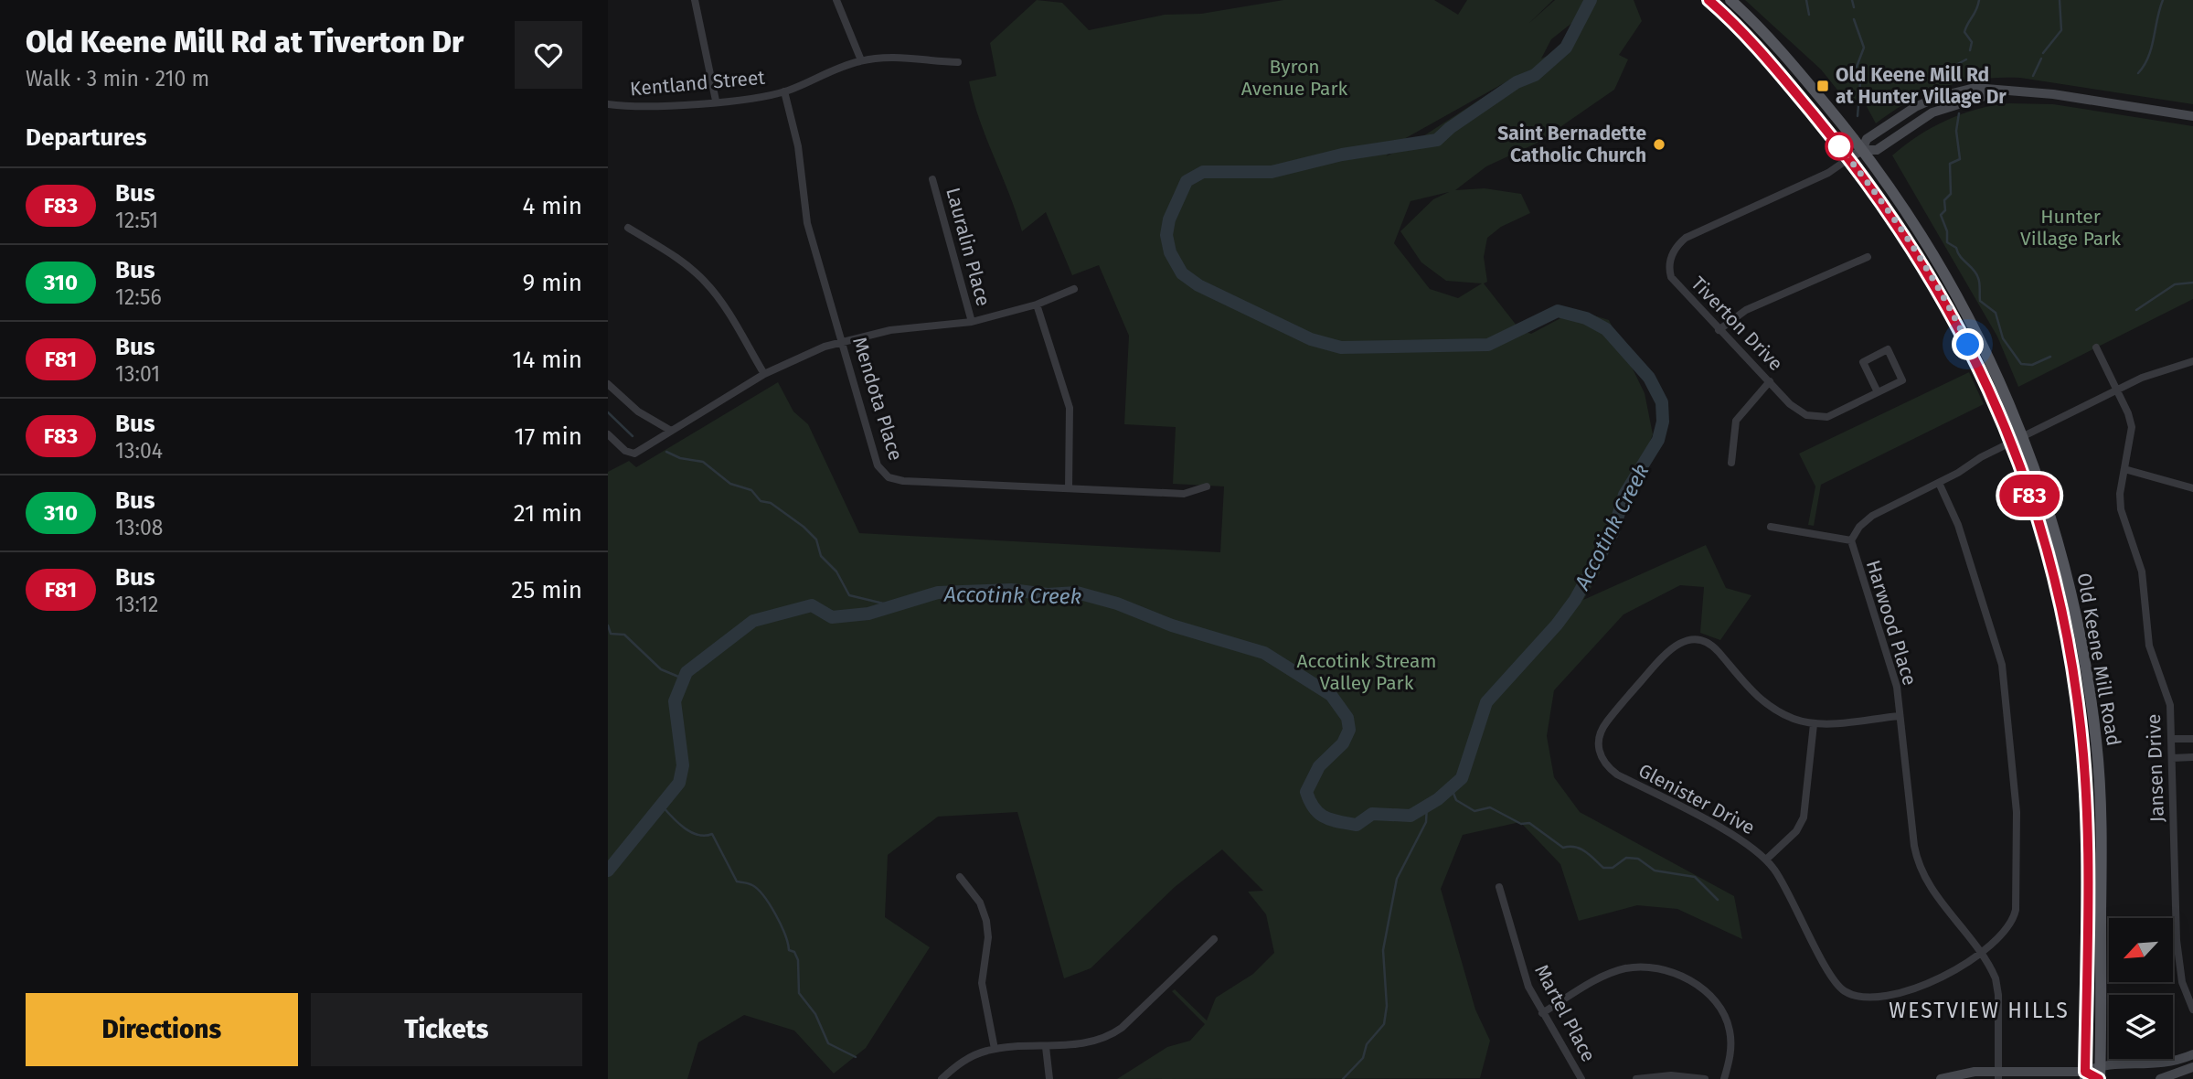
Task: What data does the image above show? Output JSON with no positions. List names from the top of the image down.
{
  "streets": {
    "main road": ["Old Keene Mill Road"],
    "street": [
      "Kentland Street",
      "Lauralin Place",
      "Tiverton Drive",
      "Mendota Place",
      "Harwood Place",
      "Jansen Drive",
      "Glenister Drive",
      "Martel Place"
    ]
  },
  "crossings": [
    ["Kentland Street", "Mendota Place"],
    ["Tiverton Drive", "Old Keene Mill Road"],
    ["Harwood Place", "Old Keene Mill Road"],
    ["Harwood Place", "Jansen Drive"],
    ["Harwood Place", "Glenister Drive"]
  ],
  "districts": ["WESTVIEW HILLS"],
  "water": ["Accotink Creek"],
  "parks": ["Byron Avenue Park", "Hunter Village Park", "Accotink Stream Valley Park"],
  "places": {
    "transit": ["Old Keene Mill Rd at Hunter Village Dr"],
    "other": ["Saint Bernadette Catholic Church"]
  },
  "lines": ["bus line F83"],
  "north": "bottom left",
  "page": {
    "heading": [
      ["Old Keene Mill Rd at Tiverton Dr", "Walk · 3 min · 210 m"],
      "Departures"
    ],
    "on_map": "F83",
    "list": [
      {
        "mark": "F83",
        "name": "Bus",
        "note": "12:51",
        "value": "4 min"
      },
      {
        "mark": "310",
        "name": "Bus",
        "note": "12:56",
        "value": "9 min"
      },
      {
        "mark": "F81",
        "name": "Bus",
        "note": "13:01",
        "value": "14 min"
      },
      {
        "mark": "F83",
        "name": "Bus",
        "note": "13:04",
        "value": "17 min"
      },
      {
        "mark": "310",
        "name": "Bus",
        "note": "13:08",
        "value": "21 min"
      },
      {
        "mark": "F81",
        "name": "Bus",
        "note": "13:12",
        "value": "25 min"
      }
    ],
    "buttons": ["Directions", "Tickets"]
  }
}
